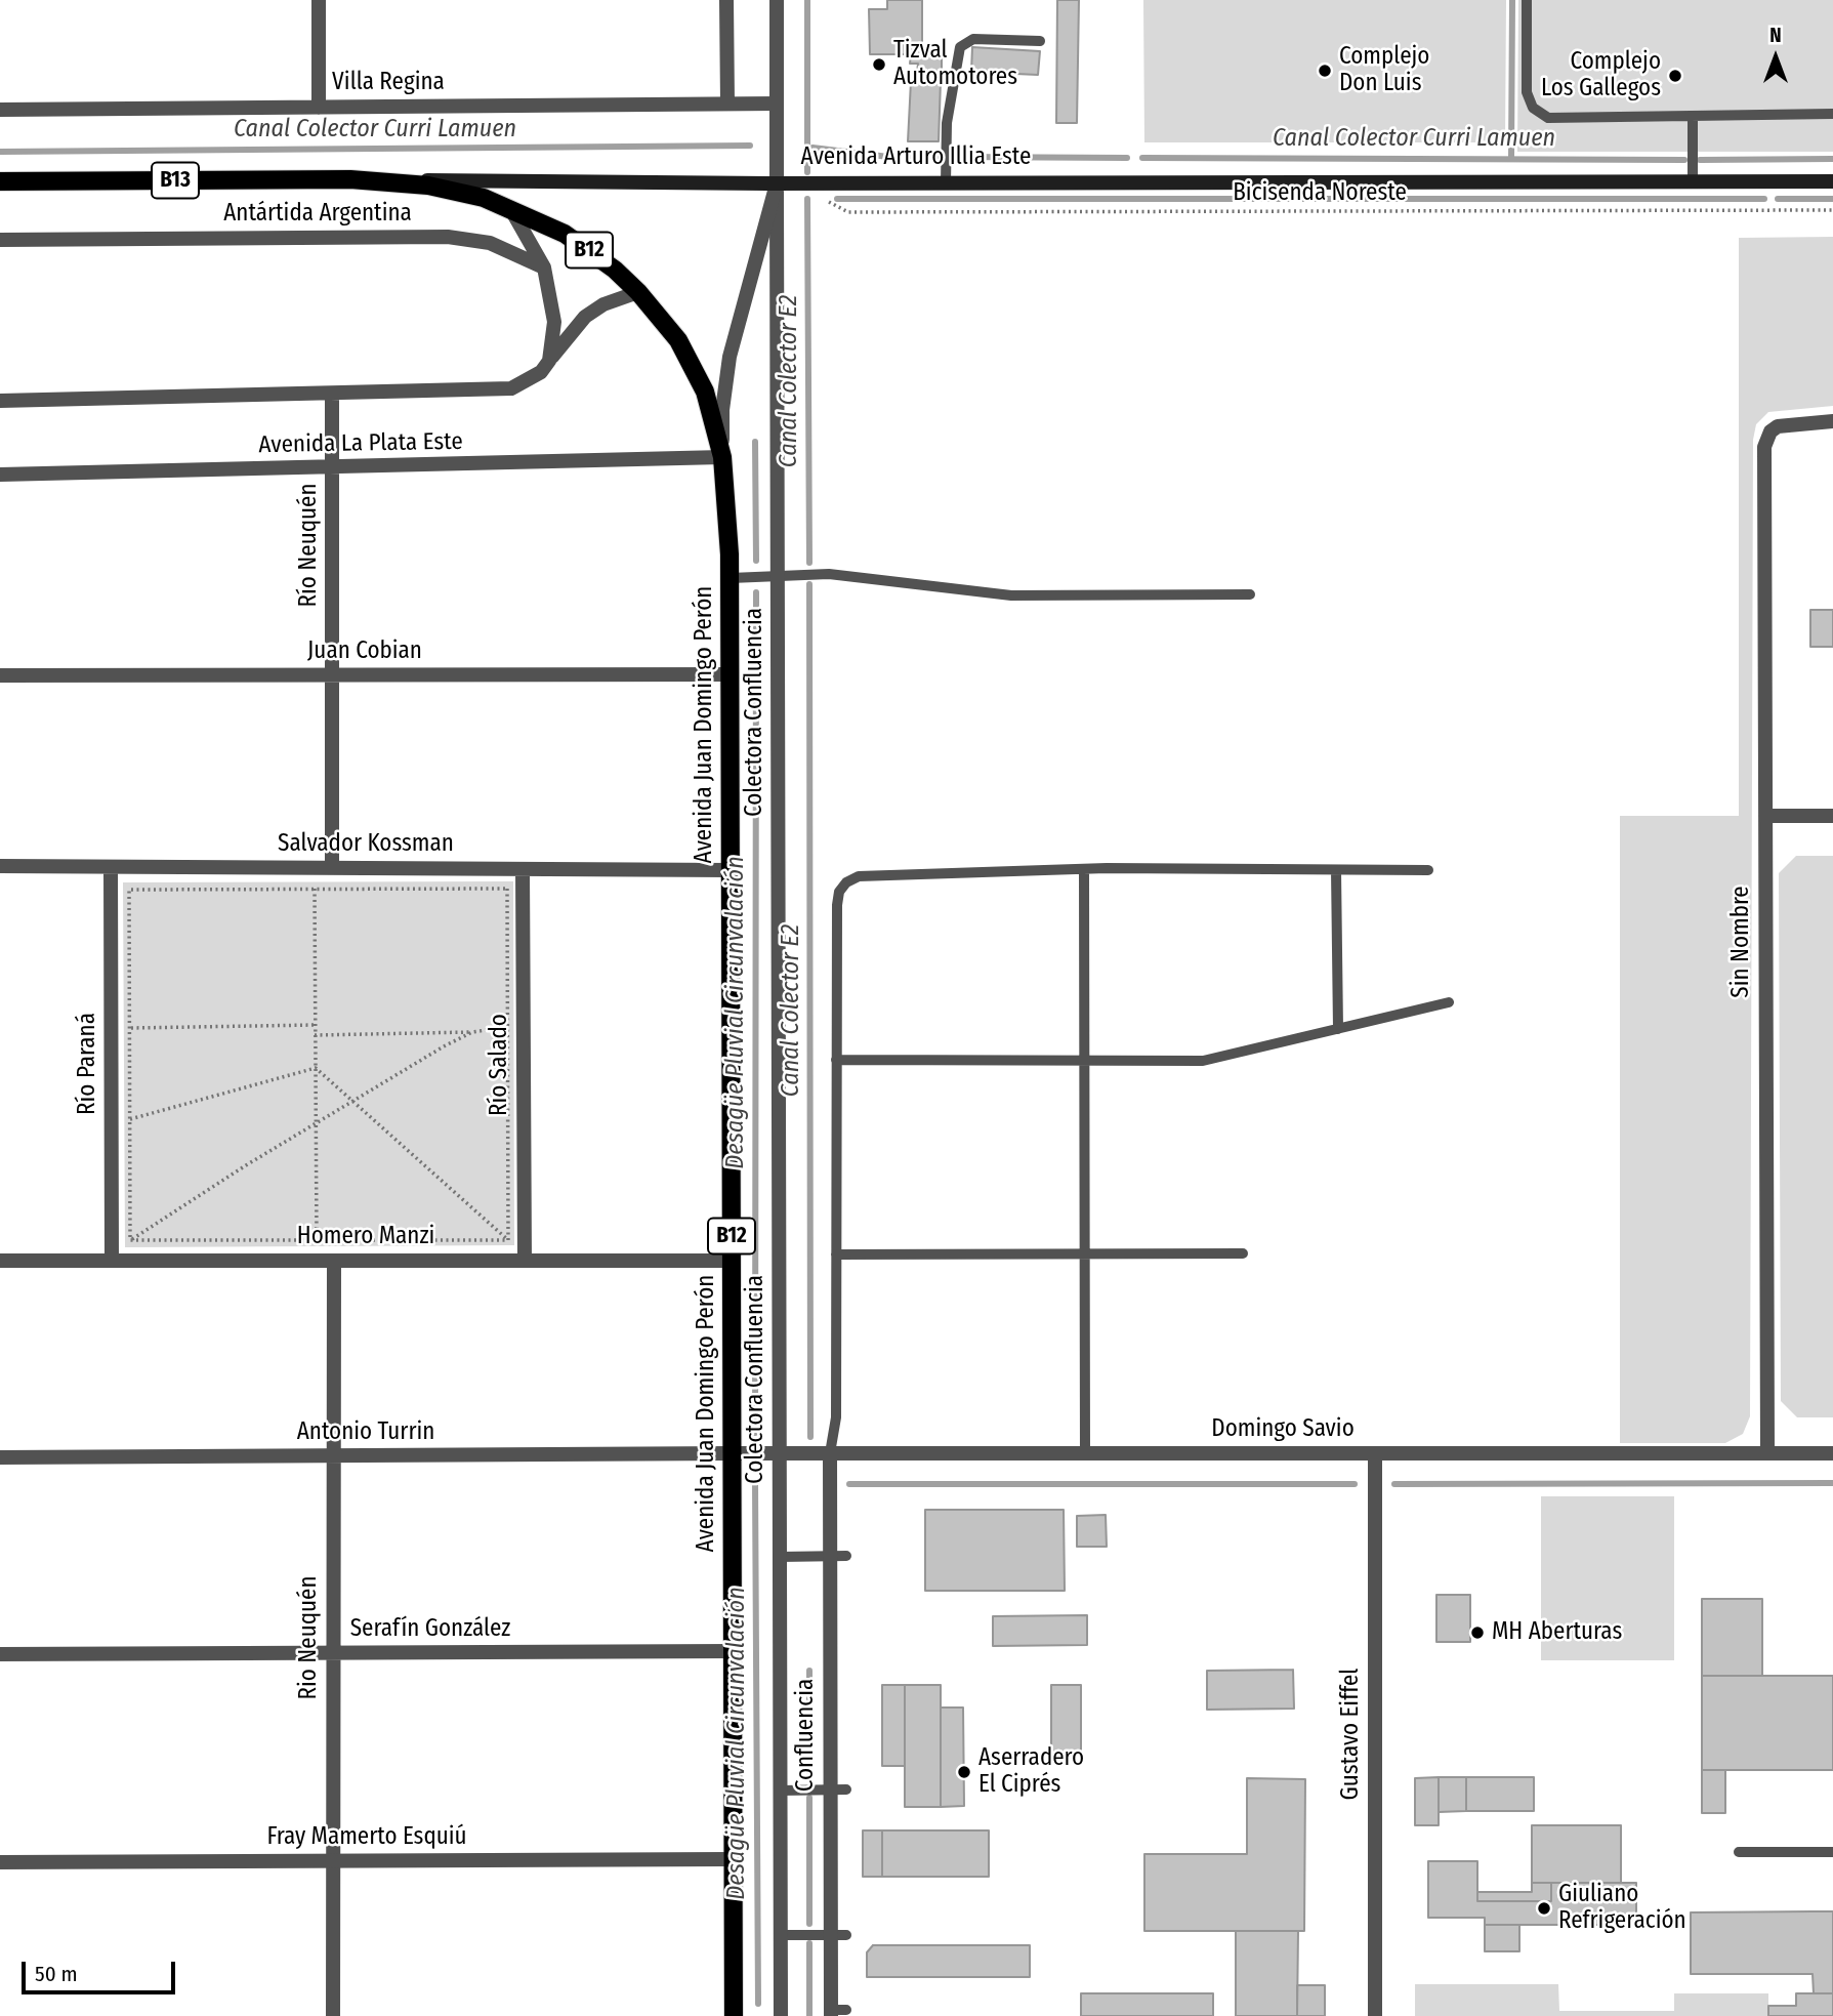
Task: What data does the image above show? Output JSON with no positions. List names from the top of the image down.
{
  "streets": {
    "main road": [
      "Avenida Arturo Illia Este",
      "B13",
      "B12",
      "Avenida Juan Domingo Perón"
    ],
    "street": [
      "Villa Regina",
      "Antártida Argentina",
      "Avenida La Plata Este",
      "Río Neuquén",
      "Juan Cobian",
      "Colectora Confluencia",
      "Salvador Kossman",
      "Sin Nombre",
      "Río Paraná",
      "Río Salado",
      "Homero Manzi",
      "Domingo Savio",
      "Antonio Turrin",
      "Serafín González",
      "Rio Neuquén",
      "Gustavo Eiffel",
      "Confluencia",
      "Fray Mamerto Esquiú"
    ],
    "path": ["Bicisenda Noreste"]
  },
  "crossings": [
    ["Villa Regina", "Avenida Juan Domingo Perón"],
    ["Avenida Arturo Illia Este", "Bicisenda Noreste"],
    ["Avenida Arturo Illia Este", "B12"],
    ["Avenida Arturo Illia Este", "Colectora Confluencia"],
    ["Avenida Arturo Illia Este", "Avenida Juan Domingo Perón"],
    ["B12", "Avenida La Plata Este"],
    ["B12", "Avenida Juan Domingo Perón"],
    ["Avenida La Plata Este", "Río Neuquén"],
    ["Avenida La Plata Este", "Avenida Juan Domingo Perón"],
    ["Río Neuquén", "Juan Cobian"],
    ["Río Neuquén", "Salvador Kossman"],
    ["Juan Cobian", "Avenida Juan Domingo Perón"],
    ["Colectora Confluencia", "Avenida Juan Domingo Perón"],
    ["Colectora Confluencia", "Domingo Savio"],
    ["Avenida Juan Domingo Perón", "Salvador Kossman"],
    ["Avenida Juan Domingo Perón", "Homero Manzi"],
    ["Avenida Juan Domingo Perón", "Domingo Savio"],
    ["Avenida Juan Domingo Perón", "Antonio Turrin"],
    ["Avenida Juan Domingo Perón", "Serafín González"],
    ["Avenida Juan Domingo Perón", "Fray Mamerto Esquiú"],
    ["Salvador Kossman", "Río Paraná"],
    ["Salvador Kossman", "Río Salado"],
    ["Sin Nombre", "Domingo Savio"],
    ["Río Paraná", "Homero Manzi"],
    ["Río Salado", "Homero Manzi"],
    ["Homero Manzi", "Rio Neuquén"],
    ["Domingo Savio", "Antonio Turrin"],
    ["Domingo Savio", "Gustavo Eiffel"],
    ["Domingo Savio", "Confluencia"],
    ["Antonio Turrin", "Rio Neuquén"],
    ["Serafín González", "Rio Neuquén"],
    ["Rio Neuquén", "Fray Mamerto Esquiú"]
  ],
  "water": ["Canal Colector Curri Lamuen", "Canal Colector E2", "Desagüe Pluvial Circunvalación"],
  "places": [
    "Tizval Automotores",
    "Complejo Don Luis",
    "Complejo Los Gallegos",
    "MH Aberturas",
    "Aserradero El Ciprés",
    "Giuliano Refrigeración"
  ],
  "scale_bar": "50 m",
  "north": "top"
}
